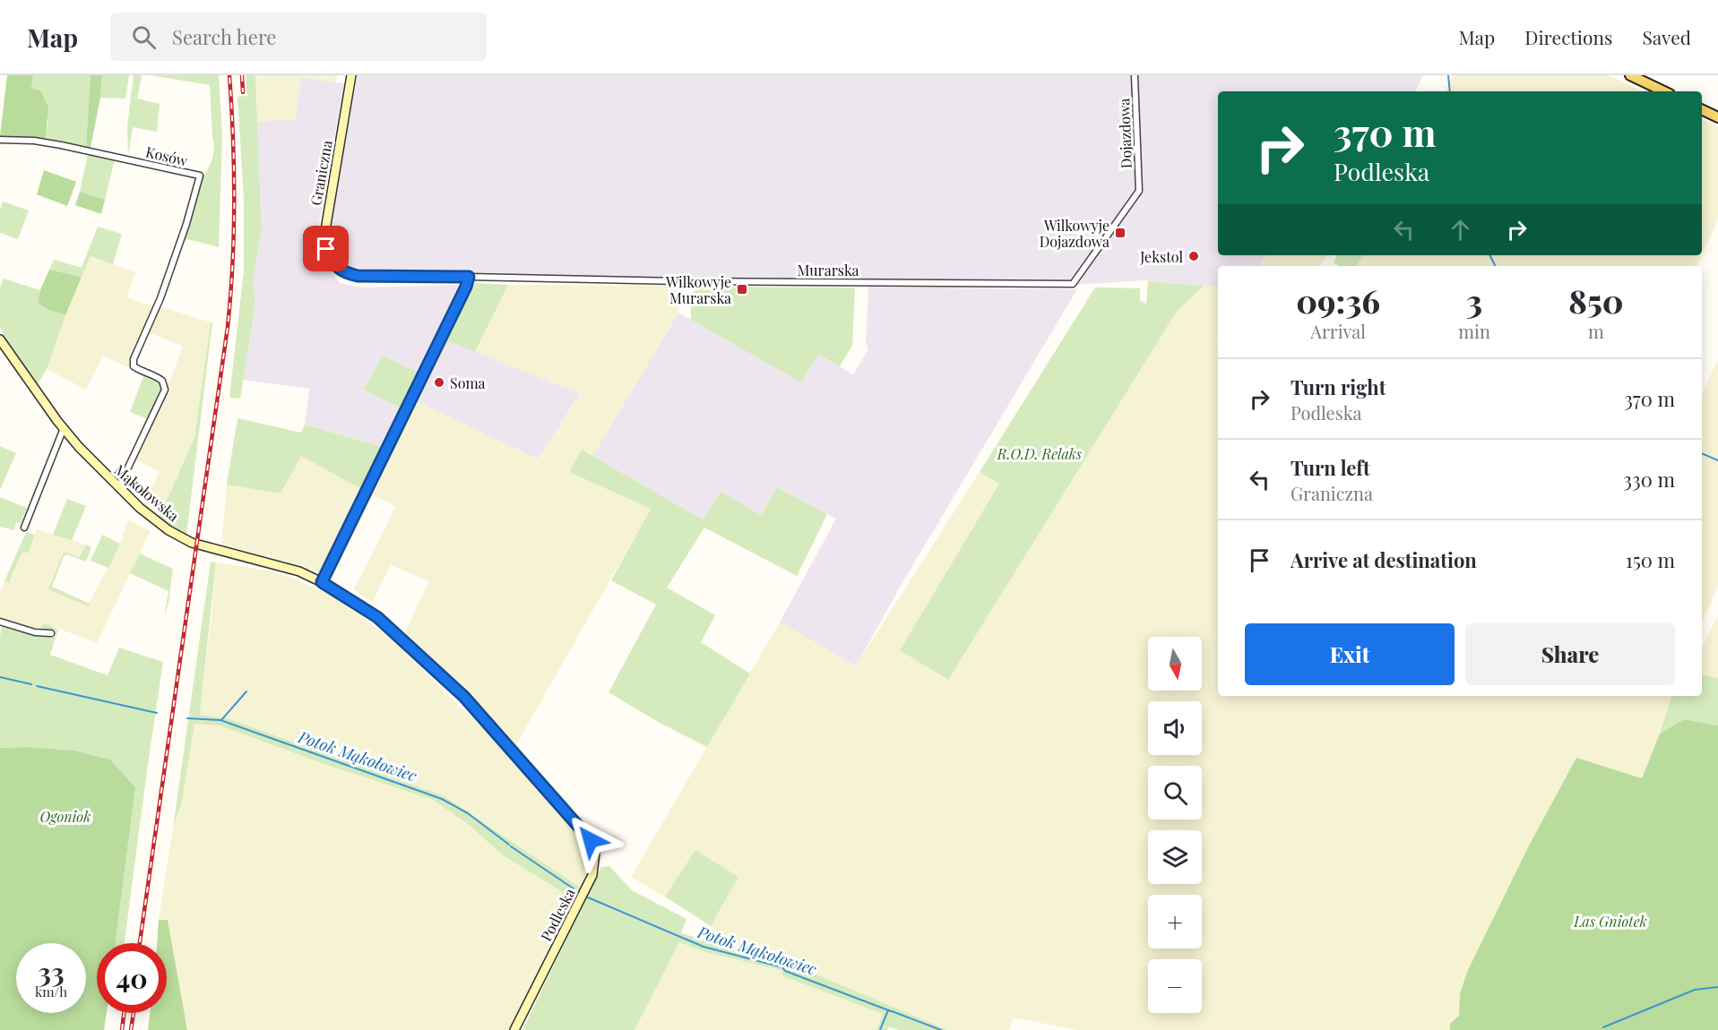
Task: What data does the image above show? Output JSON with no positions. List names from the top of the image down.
{
  "streets": {
    "street": [
      "Dojazdowa",
      "Kosów",
      "Graniczna",
      "Murarska",
      "Mąkołowska",
      "Podleska"
    ]
  },
  "crossings": [
    ["Dojazdowa", "Murarska"],
    ["Kosów", "Mąkołowska"],
    ["Graniczna", "Murarska"],
    ["Mąkołowska", "Podleska"]
  ],
  "water": ["Potok Mąkołowiec"],
  "parks": ["R.O.D. Relaks", "Ogoniok", "Las Gniotek"],
  "places": {
    "transit": ["Wilkowyje Dojazdowa", "Wilkowyje Murarska"],
    "other": ["Jekstol", "Soma"]
  },
  "north": "bottom",
  "page": {
    "header": "Map",
    "search": "Search here",
    "nav": ["Map", "Directions", "Saved"],
    "turn": ["370 m", "Podleska"],
    "eta": [
      "09:36",
      "Arrival",
      "3",
      "min",
      "850",
      "m"
    ],
    "list": [
      {
        "name": "Turn right",
        "note": "Podleska",
        "value": "370 m"
      },
      {
        "name": "Turn left",
        "note": "Graniczna",
        "value": "330 m"
      },
      {
        "name": "Arrive at destination",
        "value": "150 m"
      }
    ],
    "buttons": ["Exit", "Share"],
    "map_buttons": ["+", "−"],
    "speed": "33 km/h",
    "limit": "40"
  }
}
